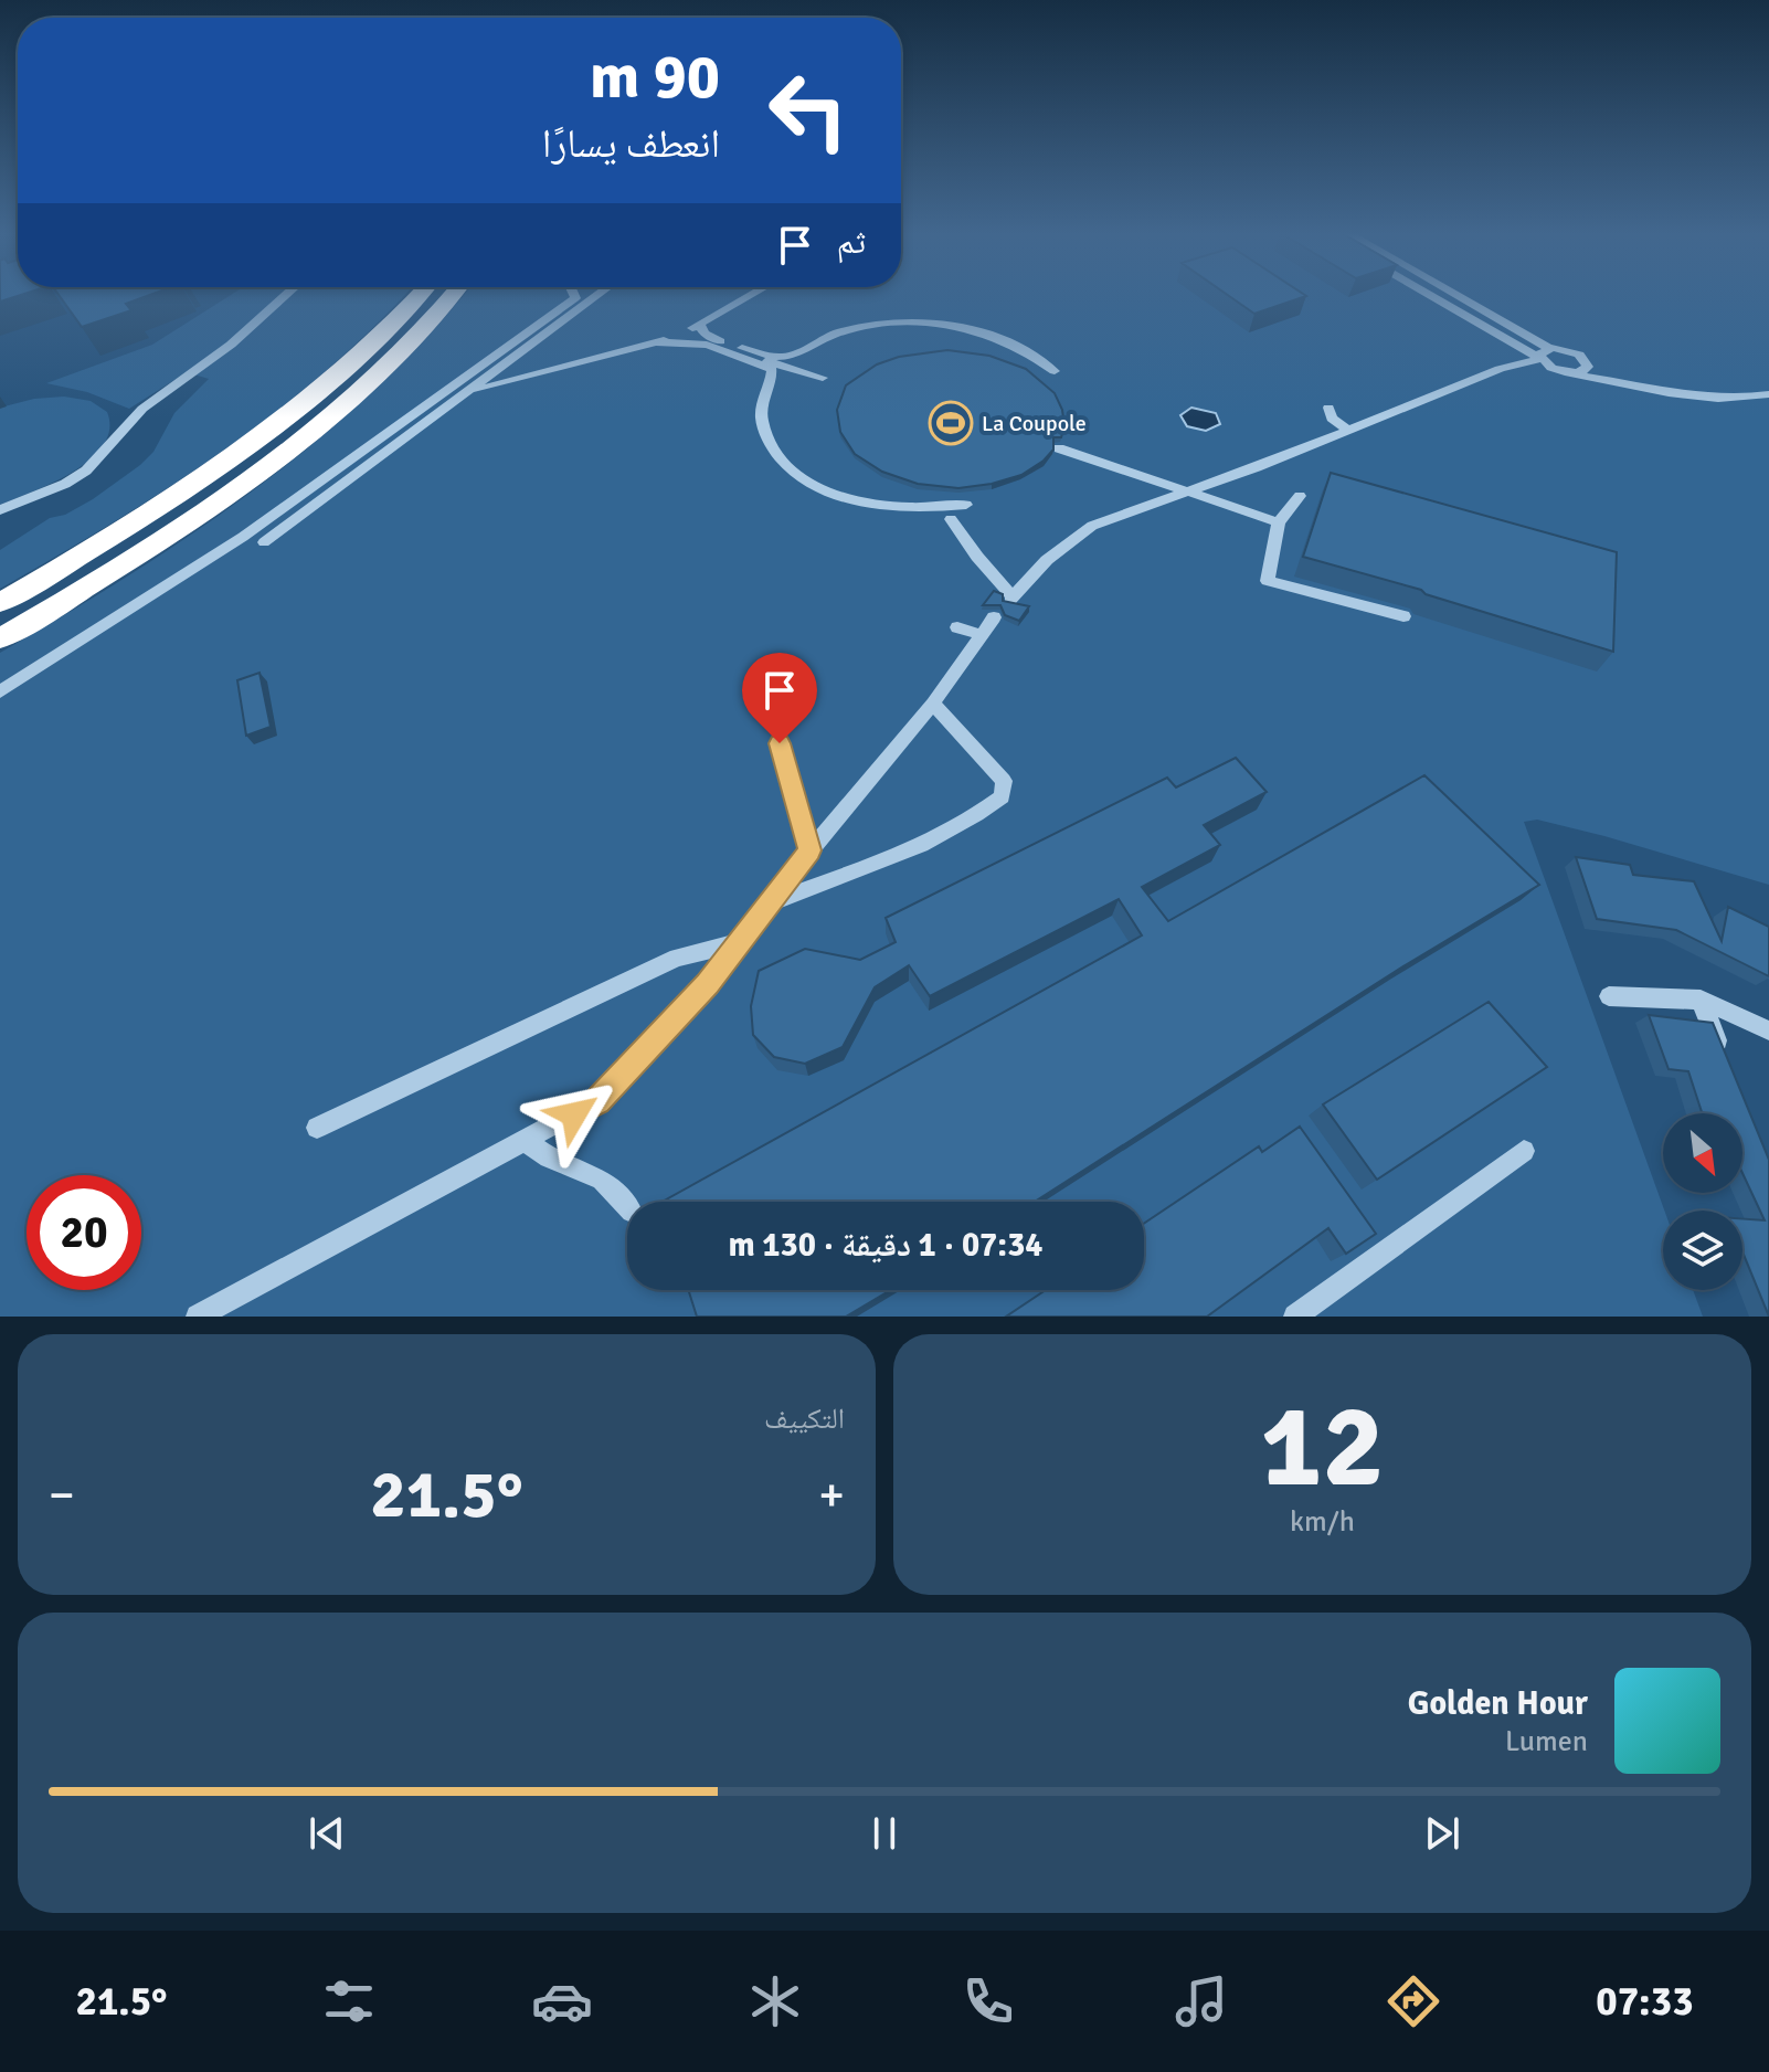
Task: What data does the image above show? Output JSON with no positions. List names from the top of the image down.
{
  "places": {
    "sports": ["La Coupole"]
  },
  "north": "bottom right",
  "page": {
    "turn": ["90 m", "انعطف يسارًا"],
    "then": "ثم",
    "limit": "20",
    "trip": "07:34 · 1 دقيقة · 130 m",
    "tile": [
      ["12", "km/h"],
      "التكييف"
    ],
    "heat": ["−", "21.5°", "+"],
    "song": ["Golden Hour", "Lumen"],
    "tabs": ["07:33", "21.5°"]
  }
}
